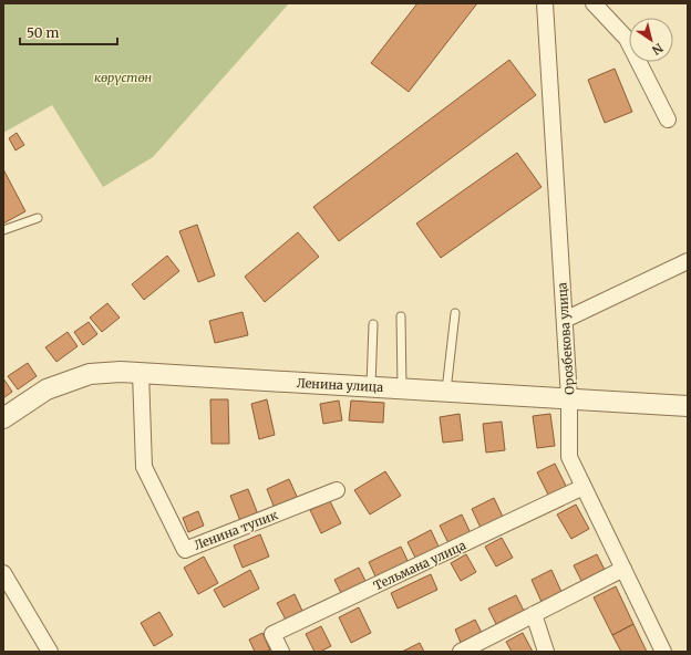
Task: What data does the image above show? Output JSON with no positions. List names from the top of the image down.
{
  "streets": {
    "street": [
      "Орозбекова улица",
      "Ленина улица",
      "Ленина тупик",
      "Тельмана улица"
    ]
  },
  "crossings": [
    ["Орозбекова улица", "Ленина улица"],
    ["Орозбекова улица", "Тельмана улица"],
    ["Ленина улица", "Ленина тупик"]
  ],
  "parks": ["көрүстөн"],
  "scale_bar": "50 m",
  "north": "bottom right"
}
